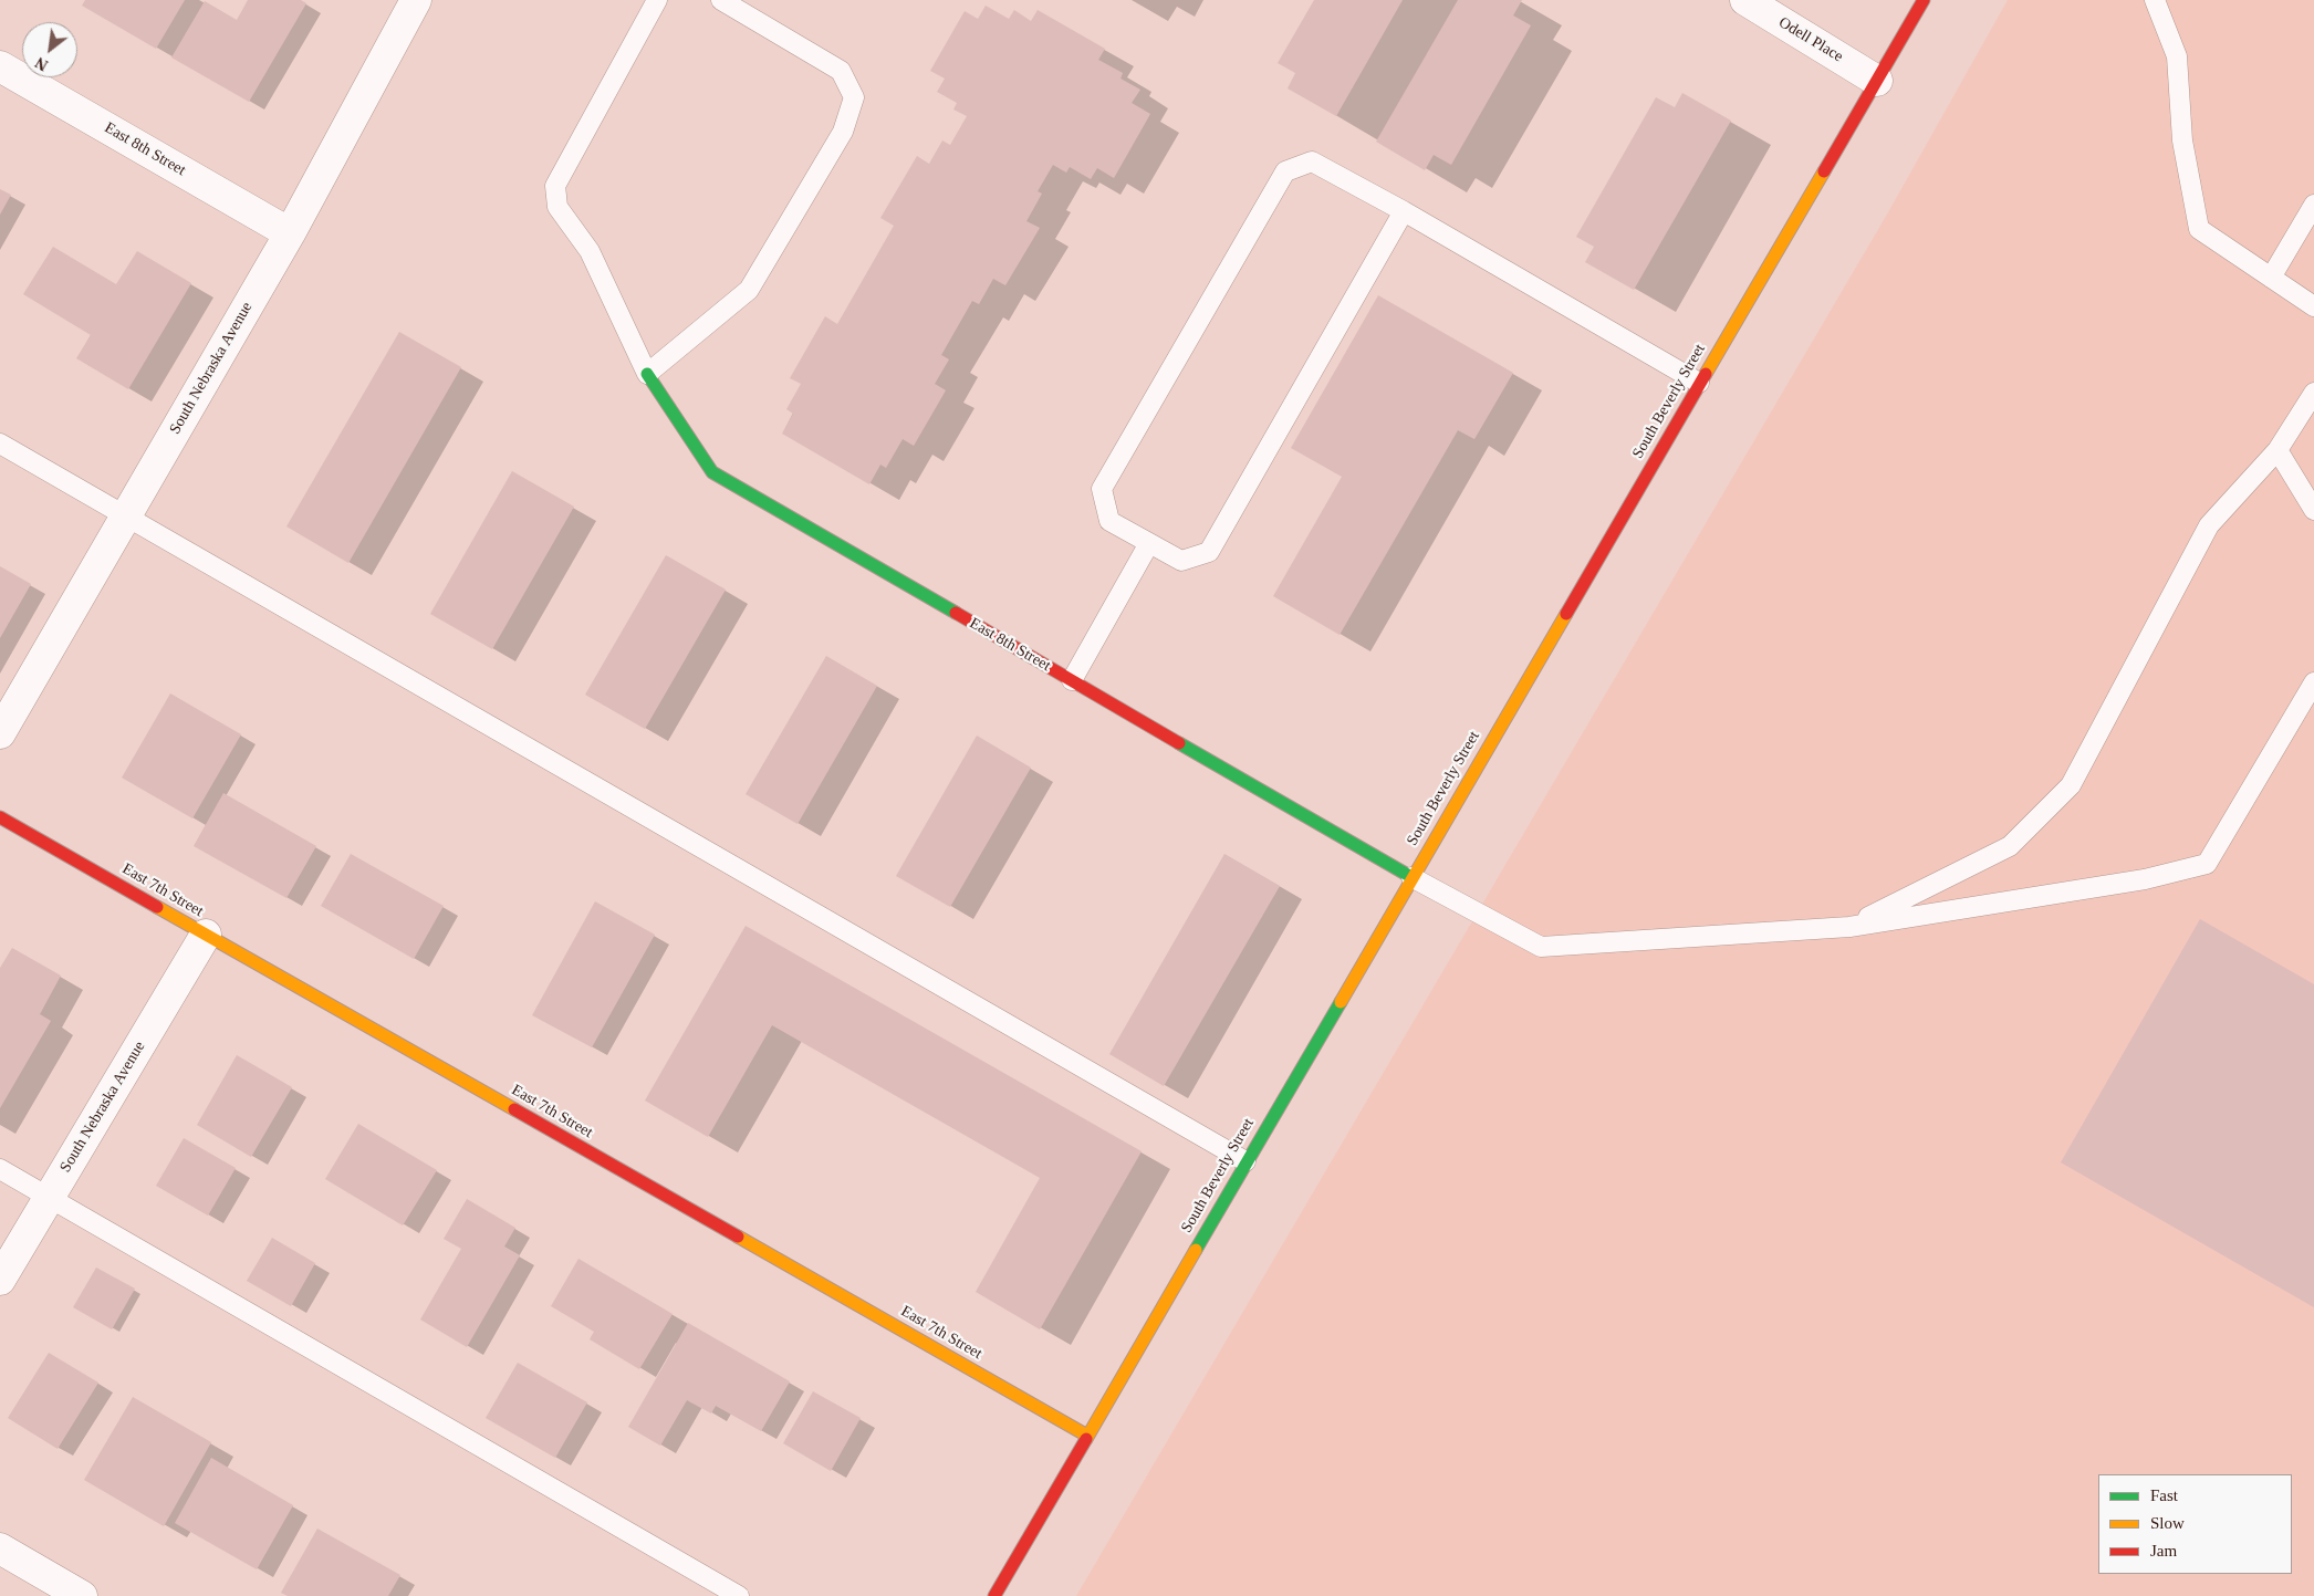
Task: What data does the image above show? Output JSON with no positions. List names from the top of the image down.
{
  "streets": {
    "street": [
      "Odell Place",
      "East 8th Street",
      "South Nebraska Avenue",
      "South Beverly Street",
      "East 7th Street"
    ]
  },
  "crossings": [
    ["Odell Place", "South Beverly Street"],
    ["East 8th Street", "South Nebraska Avenue"],
    ["East 8th Street", "South Beverly Street"],
    ["South Nebraska Avenue", "East 7th Street"],
    ["South Beverly Street", "East 7th Street"]
  ],
  "legend": ["Fast", "Slow", "Jam"],
  "north": "bottom left"
}
